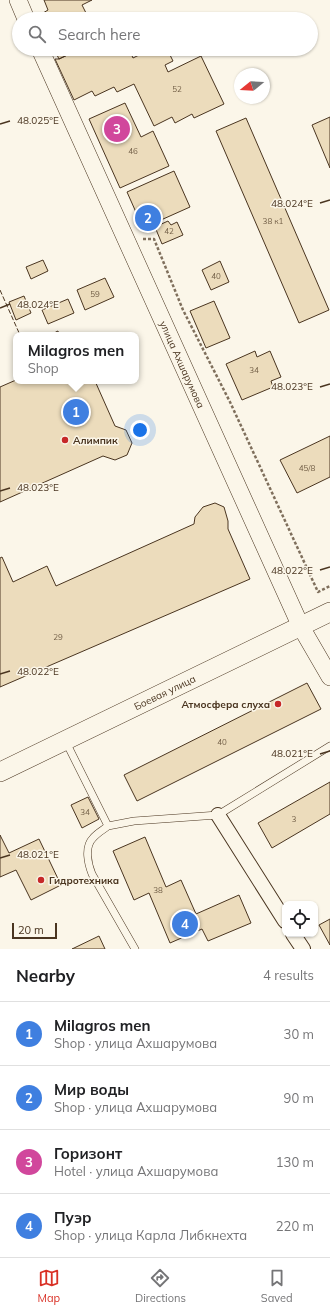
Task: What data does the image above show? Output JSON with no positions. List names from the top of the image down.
{
  "streets": {
    "main road": ["Боевая улица"],
    "street": ["улица Ахшарумова"]
  },
  "crossings": [
    ["улица Ахшарумова", "Боевая улица"]
  ],
  "places": ["Алимпик", "Атмосфера слуха", "Гидротехника"],
  "house_numbers": [
    "52",
    "46",
    "38 к1",
    "42",
    "40",
    "59",
    "34",
    "45/8",
    "29",
    "40",
    "34",
    "3",
    "38"
  ],
  "scale_bar": "20 m",
  "north": "left",
  "page": {
    "search": "Search here",
    "pins": [
      "3",
      "2",
      "1",
      "4"
    ],
    "popup": ["Milagros men", "Shop"],
    "scale": "20 m",
    "heading": ["Nearby", "4 results"],
    "list": [
      {
        "mark": "1",
        "name": "Milagros men",
        "note": "Shop · улица Ахшарумова",
        "value": "30 m"
      },
      {
        "mark": "2",
        "name": "Мир воды",
        "note": "Shop · улица Ахшарумова",
        "value": "90 m"
      },
      {
        "mark": "3",
        "name": "Горизонт",
        "note": "Hotel · улица Ахшарумова",
        "value": "130 m"
      },
      {
        "mark": "4",
        "name": "Пуэр",
        "note": "Shop · улица Карла Либкнехта",
        "value": "220 m"
      }
    ],
    "nav": ["Map", "Directions", "Saved"]
  },
  "coordinates": [
    "48.025°E",
    "48.024°E",
    "48.023°E",
    "48.022°E",
    "48.021°E"
  ]
}
